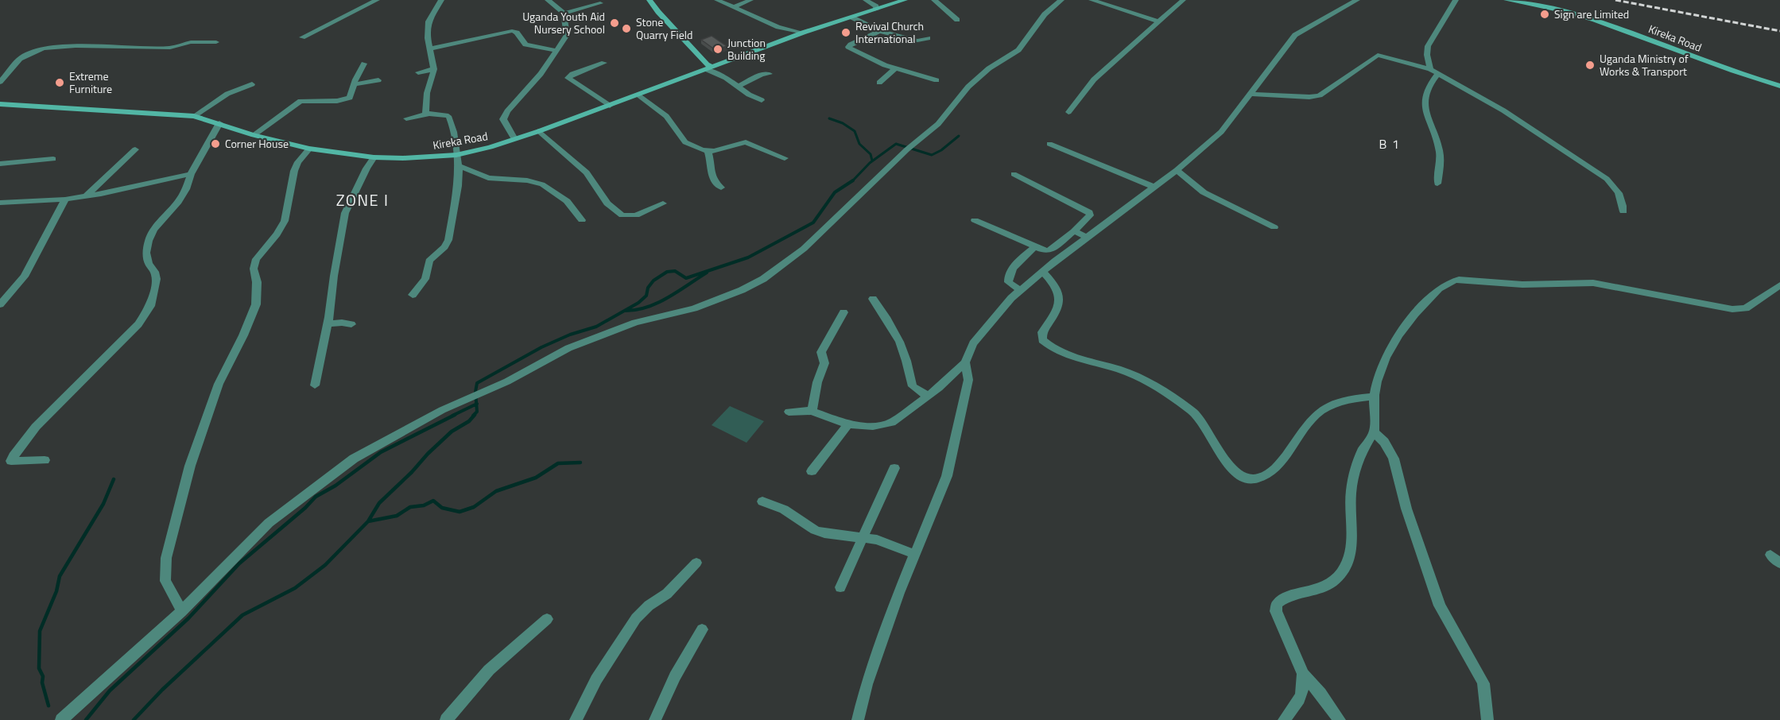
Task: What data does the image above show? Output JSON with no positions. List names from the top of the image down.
{
  "streets": {
    "main road": ["Kireka Road"]
  },
  "districts": ["B 1", "ZONE I"],
  "places": [
    "Sign are Limited",
    "Uganda Youth Aid Nursery School",
    "Stone Quarry Field",
    "Revival Church International",
    "Junction Building",
    "Uganda Ministry of Works & Transport",
    "Extreme Furniture",
    "Corner House"
  ]
}
